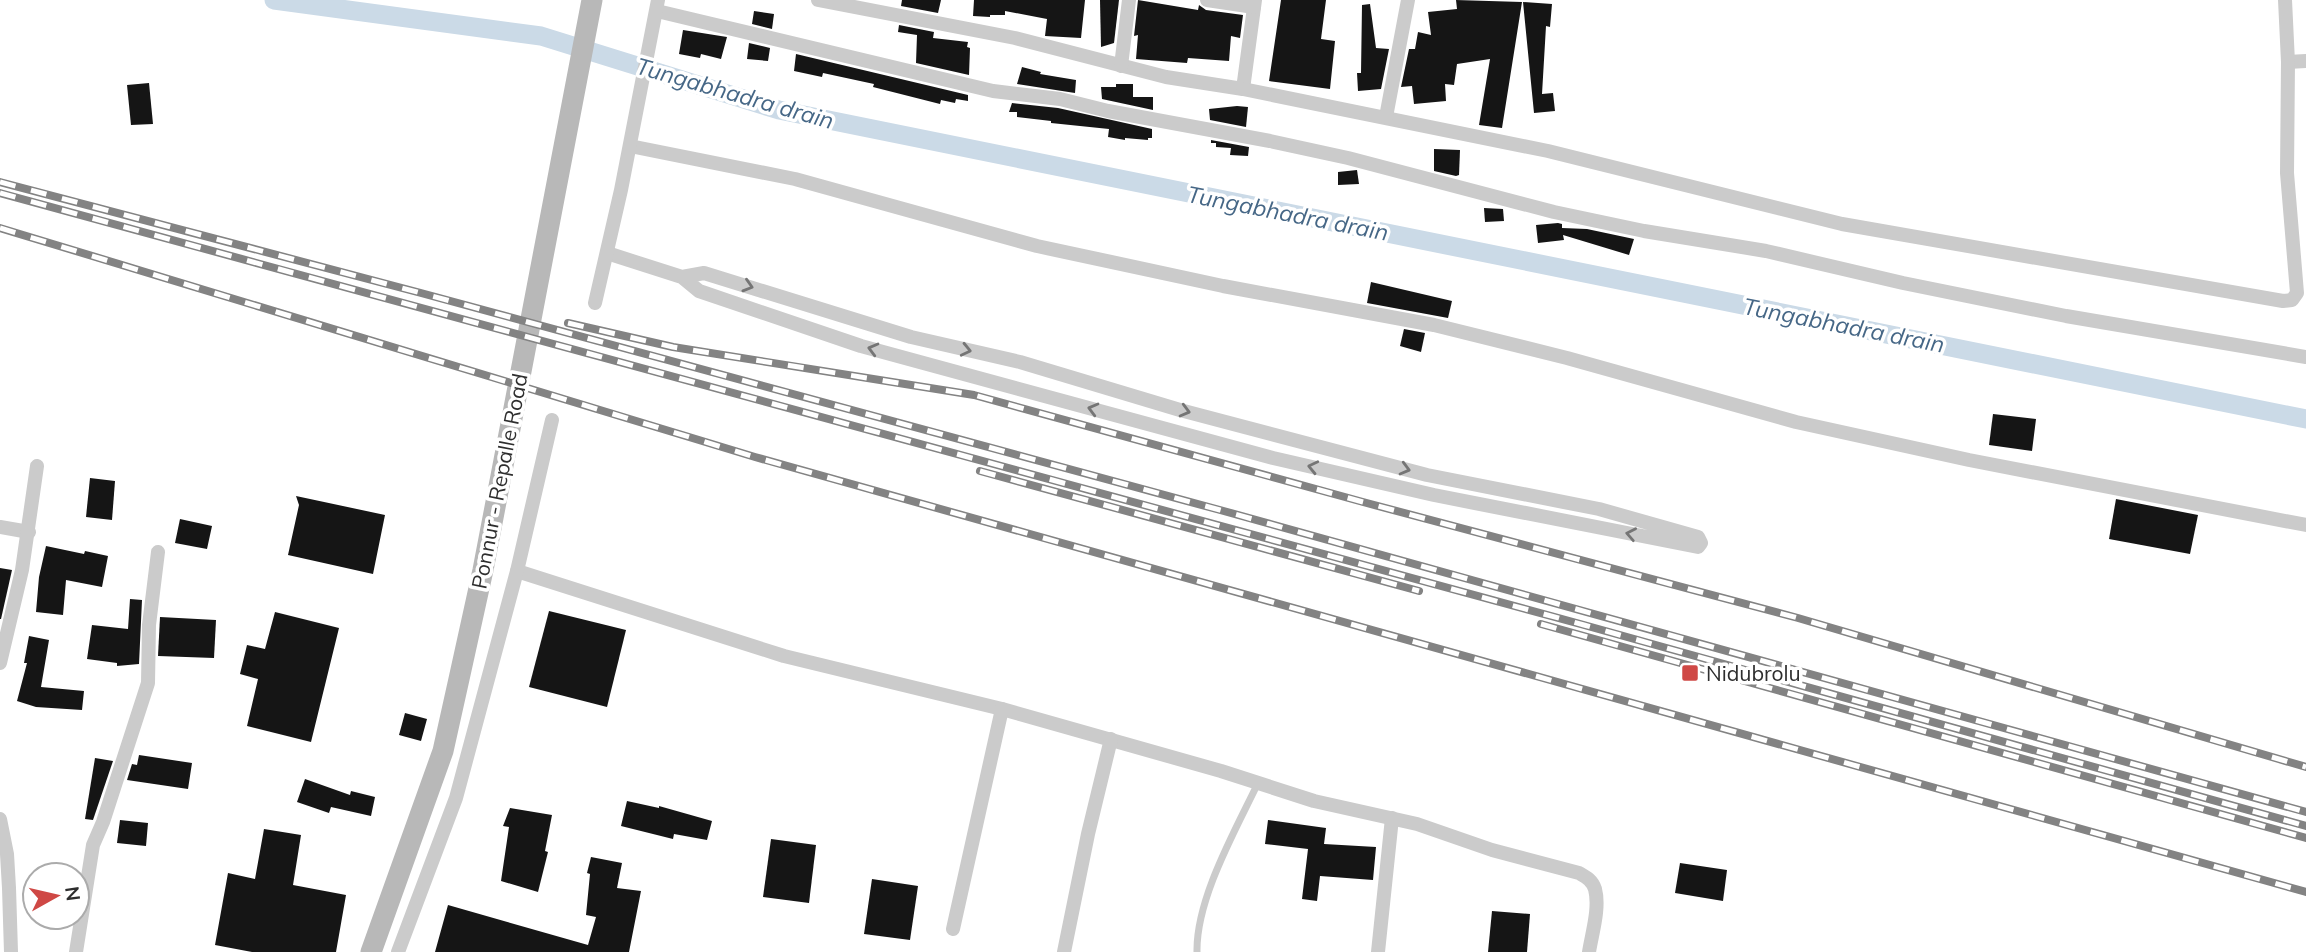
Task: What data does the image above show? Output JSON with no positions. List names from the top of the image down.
{
  "streets": {
    "main road": ["Ponnur - Repalle Road"]
  },
  "water": ["Tungabhadra drain"],
  "places": {
    "transit": ["Nidubrolu"]
  },
  "north": "right"
}
